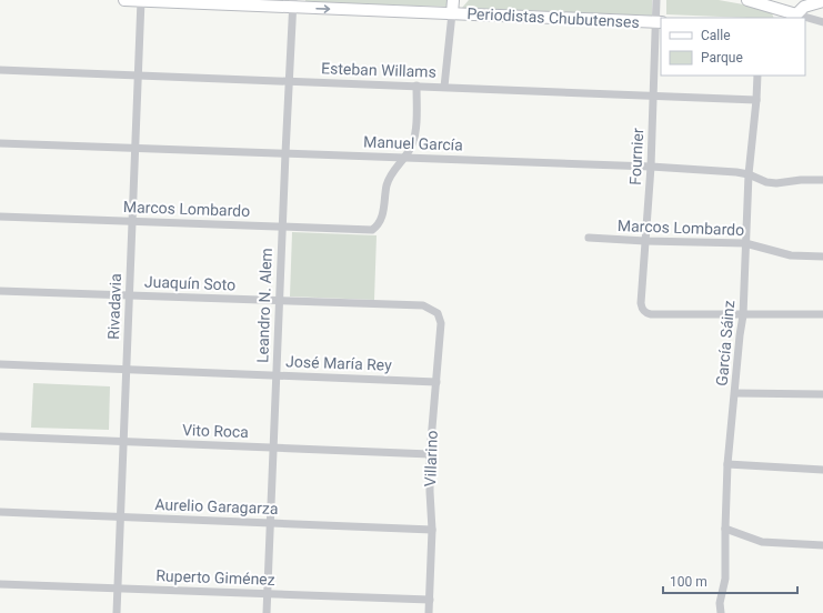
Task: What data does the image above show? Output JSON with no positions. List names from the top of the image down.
{
  "streets": {
    "street": [
      "Periodistas Chubutenses",
      "Esteban Willams",
      "Manuel García",
      "Fournier",
      "Marcos Lombardo",
      "Juaquín Soto",
      "Leandro N. Alem",
      "Rivadavia",
      "García Sáinz",
      "José María Rey",
      "Vito Roca",
      "Villarino",
      "Aurelio Garagarza",
      "Ruperto Giménez"
    ]
  },
  "crossings": [
    ["Periodistas Chubutenses", "Fournier"],
    ["Periodistas Chubutenses", "Leandro N. Alem"],
    ["Periodistas Chubutenses", "Rivadavia"],
    ["Esteban Willams", "Fournier"],
    ["Esteban Willams", "Leandro N. Alem"],
    ["Esteban Willams", "Rivadavia"],
    ["Esteban Willams", "García Sáinz"],
    ["Manuel García", "Fournier"],
    ["Manuel García", "Marcos Lombardo"],
    ["Manuel García", "Leandro N. Alem"],
    ["Manuel García", "Rivadavia"],
    ["Manuel García", "García Sáinz"],
    ["Fournier", "Marcos Lombardo"],
    ["Fournier", "García Sáinz"],
    ["Marcos Lombardo", "Leandro N. Alem"],
    ["Marcos Lombardo", "Rivadavia"],
    ["Marcos Lombardo", "García Sáinz"],
    ["Juaquín Soto", "Leandro N. Alem"],
    ["Juaquín Soto", "Rivadavia"],
    ["Juaquín Soto", "Villarino"],
    ["Leandro N. Alem", "José María Rey"],
    ["Leandro N. Alem", "Vito Roca"],
    ["Leandro N. Alem", "Aurelio Garagarza"],
    ["Leandro N. Alem", "Ruperto Giménez"],
    ["Rivadavia", "José María Rey"],
    ["Rivadavia", "Vito Roca"],
    ["Rivadavia", "Aurelio Garagarza"],
    ["Rivadavia", "Ruperto Giménez"],
    ["José María Rey", "Villarino"],
    ["Vito Roca", "Villarino"],
    ["Villarino", "Aurelio Garagarza"],
    ["Villarino", "Ruperto Giménez"]
  ],
  "legend": ["Calle", "Parque"],
  "scale_bar": "100 m"
}
